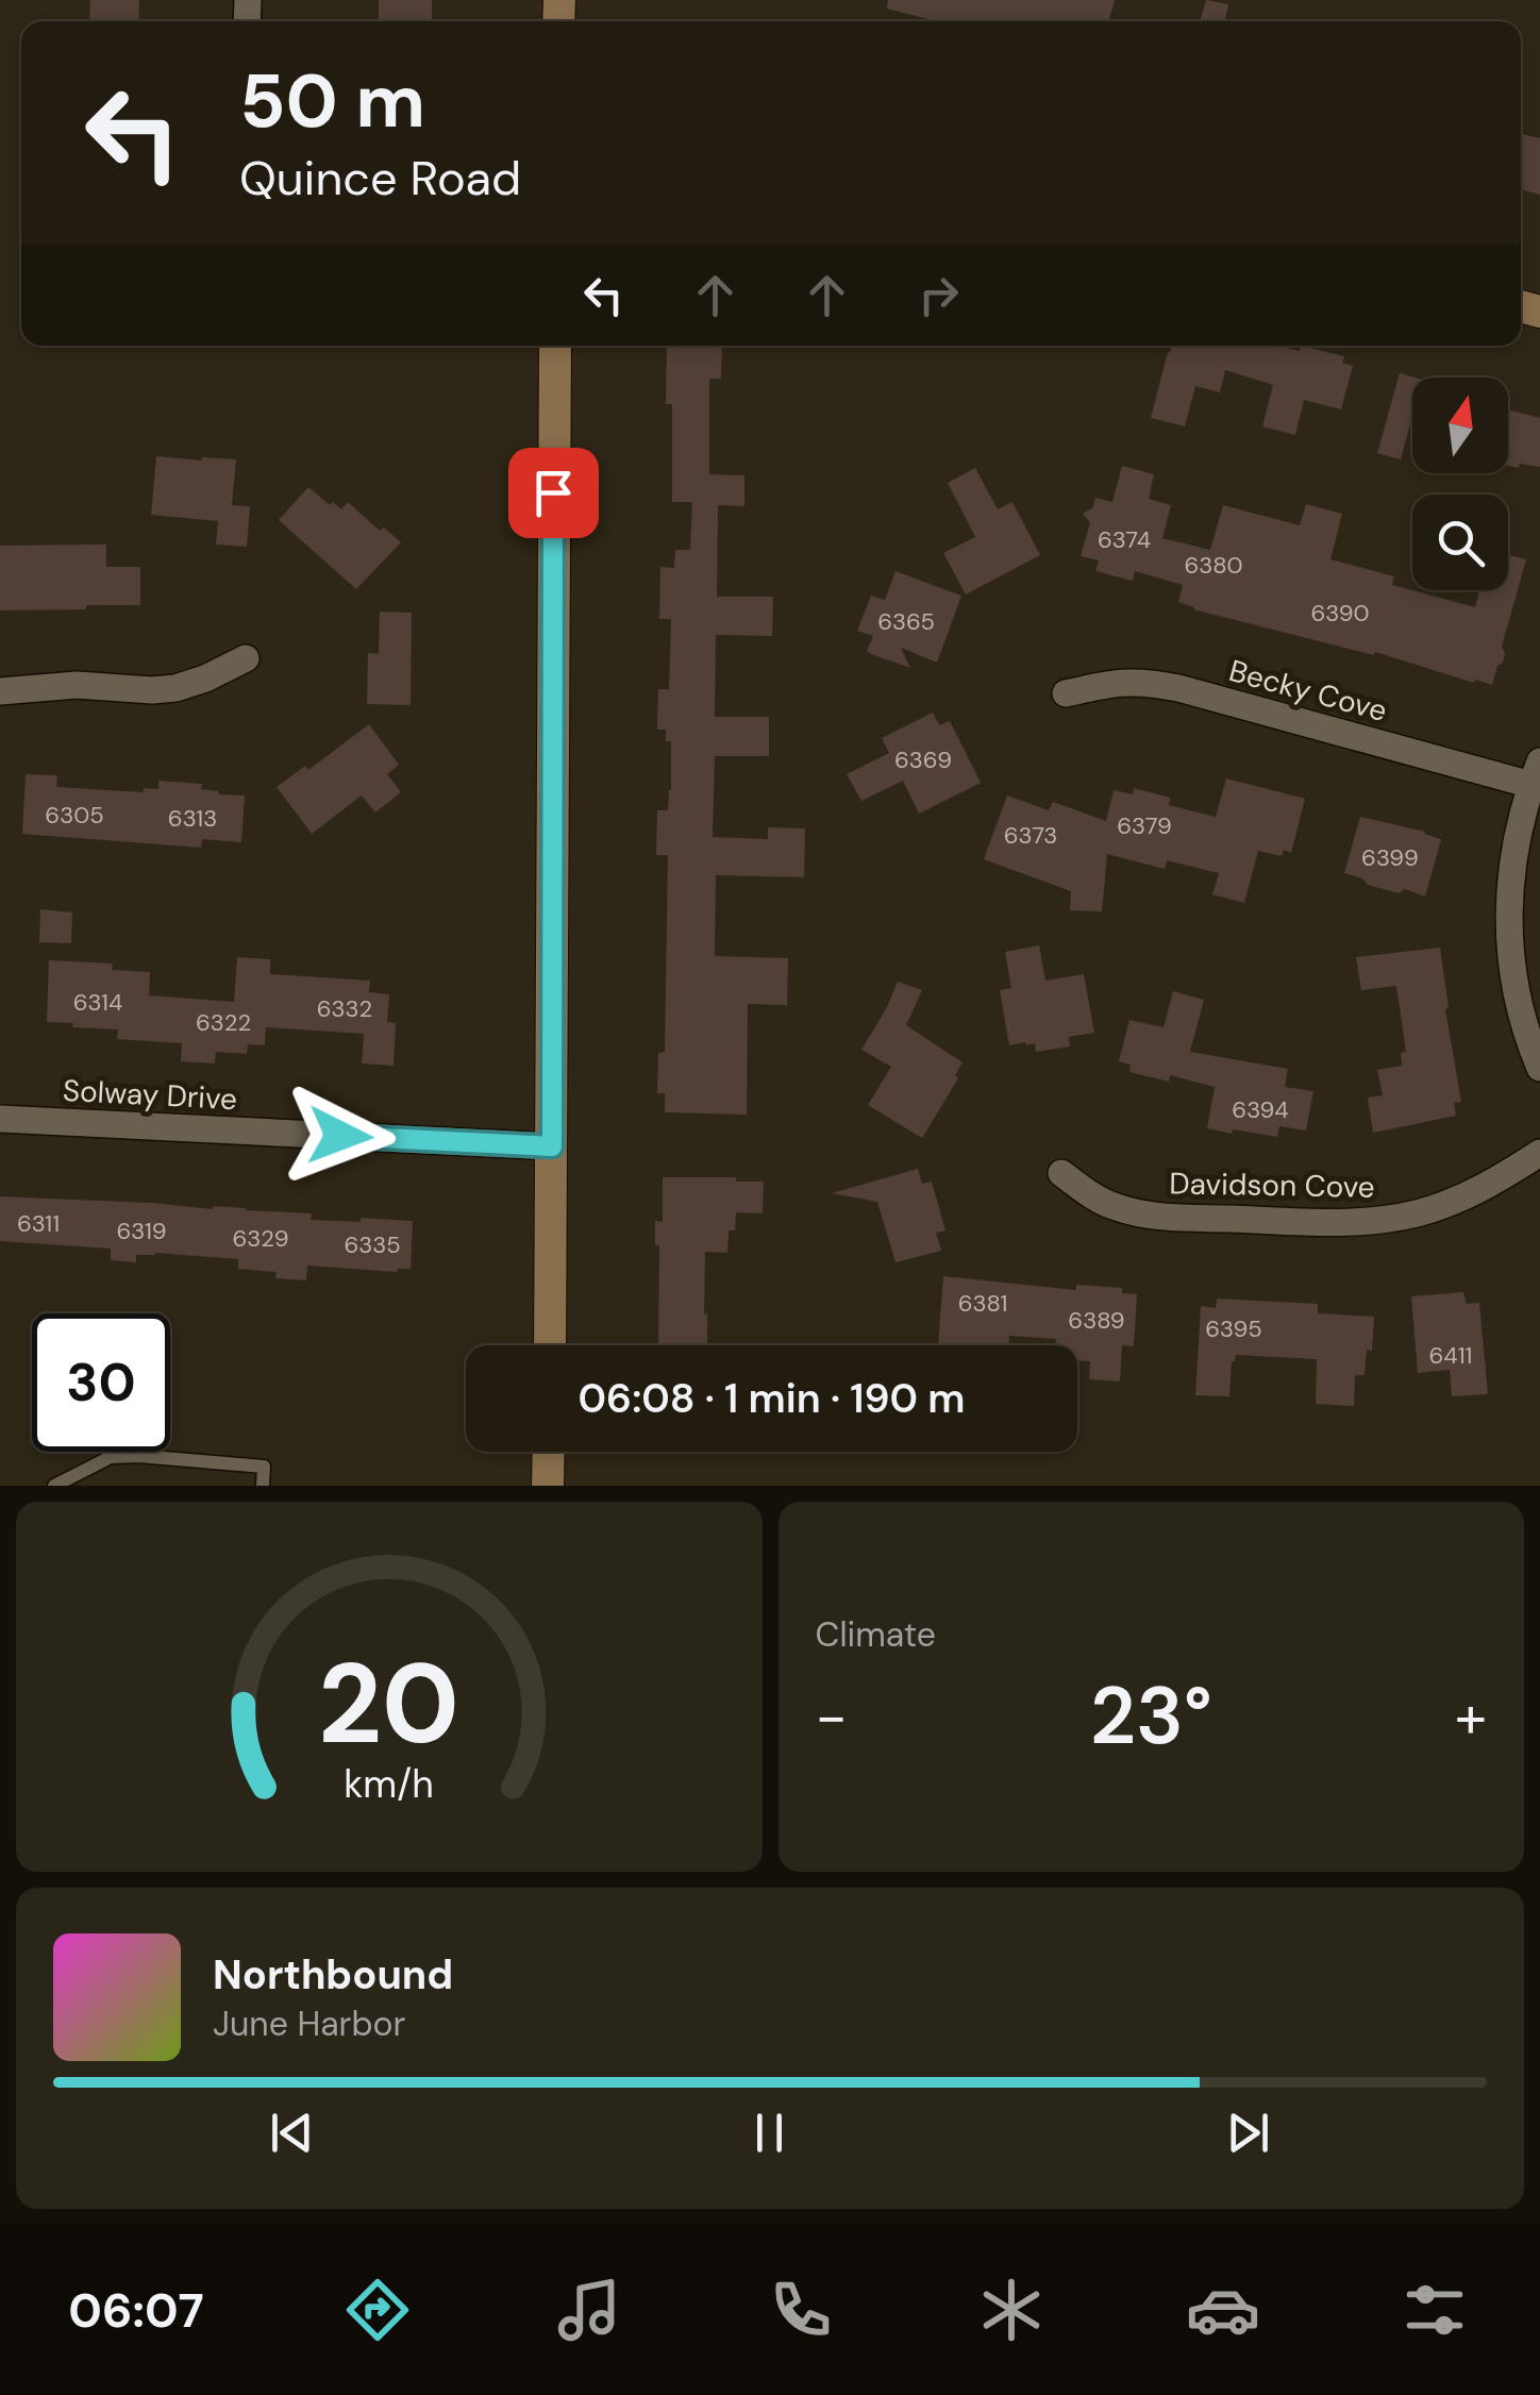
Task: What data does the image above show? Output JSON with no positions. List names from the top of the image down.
{
  "streets": {
    "street": ["Becky Cove", "Solway Drive", "Davidson Cove"]
  },
  "house_numbers": [
    "6374",
    "6380",
    "6390",
    "6365",
    "6369",
    "6305",
    "6313",
    "6379",
    "6373",
    "6399",
    "6314",
    "6332",
    "6322",
    "6394",
    "6311",
    "6319",
    "6329",
    "6335",
    "6381",
    "6389",
    "6395",
    "6411"
  ],
  "north": "top",
  "page": {
    "turn": ["50 m", "Quince Road"],
    "limit": "30",
    "trip": "06:08 · 1 min · 190 m",
    "tile": "Climate",
    "heat": ["−", "23°", "+"],
    "song": ["Northbound", "June Harbor"],
    "tabs": "06:07",
    "gauge": ["20", "km/h"]
  }
}
